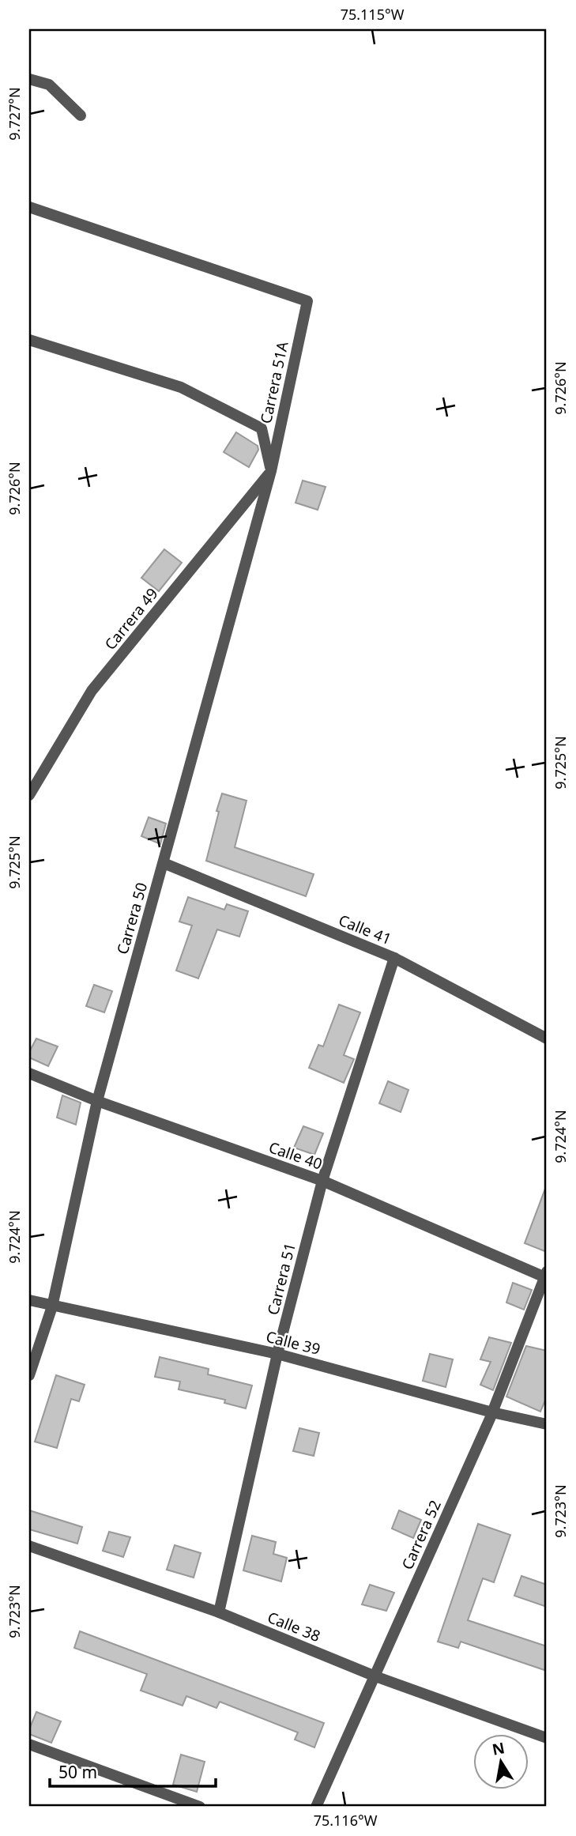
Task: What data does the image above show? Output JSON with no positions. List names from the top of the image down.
{
  "streets": {
    "street": [
      "Carrera 51A",
      "Carrera 49",
      "Carrera 50",
      "Calle 41",
      "Calle 40",
      "Carrera 51",
      "Calle 39",
      "Carrera 52",
      "Calle 38"
    ]
  },
  "crossings": [
    ["Carrera 51A", "Carrera 49"],
    ["Carrera 51A", "Carrera 50"],
    ["Carrera 49", "Carrera 50"],
    ["Carrera 50", "Calle 41"],
    ["Carrera 50", "Calle 40"],
    ["Carrera 50", "Calle 39"],
    ["Calle 41", "Carrera 51"],
    ["Calle 40", "Carrera 51"],
    ["Calle 40", "Carrera 52"],
    ["Carrera 51", "Calle 39"],
    ["Carrera 51", "Calle 38"],
    ["Calle 39", "Carrera 52"],
    ["Carrera 52", "Calle 38"]
  ],
  "scale_bar": "50 m",
  "north": "top",
  "coordinates": [
    "75.115°W",
    "9.727°N",
    "9.726°N",
    "9.725°N",
    "9.724°N",
    "9.723°N",
    "75.116°W"
  ]
}
